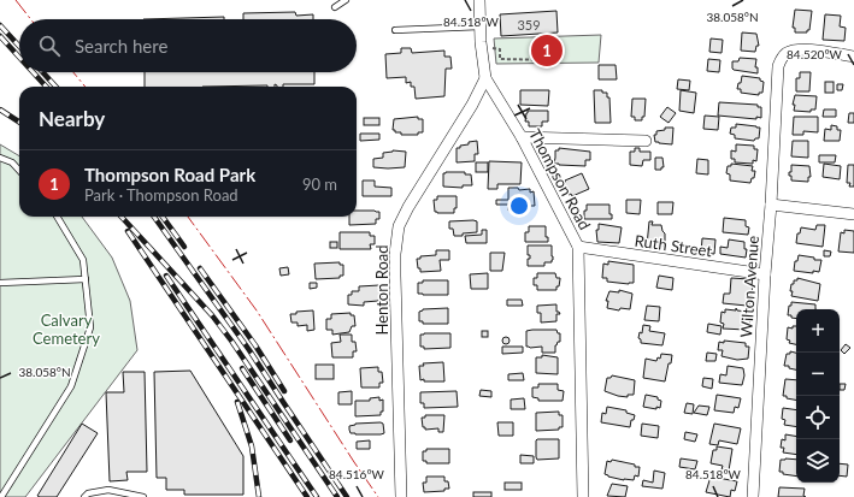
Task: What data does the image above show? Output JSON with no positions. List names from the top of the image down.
{
  "streets": {
    "street": [
      "Thompson Road",
      "Ruth Street",
      "Wilton Avenue",
      "Henton Road"
    ]
  },
  "crossings": [
    ["Thompson Road", "Ruth Street"],
    ["Thompson Road", "Henton Road"],
    ["Ruth Street", "Wilton Avenue"]
  ],
  "parks": ["Calvary Cemetery"],
  "house_numbers": ["359"],
  "page": {
    "search": "Search here",
    "pins": "1",
    "heading": "Nearby",
    "list": [
      {
        "mark": "1",
        "name": "Thompson Road Park",
        "note": "Park · Thompson Road",
        "value": "90 m"
      }
    ],
    "map_buttons": ["+", "−"]
  },
  "coordinates": [
    "38.058°N",
    "84.518°W",
    "84.520°W",
    "84.516°W"
  ]
}
